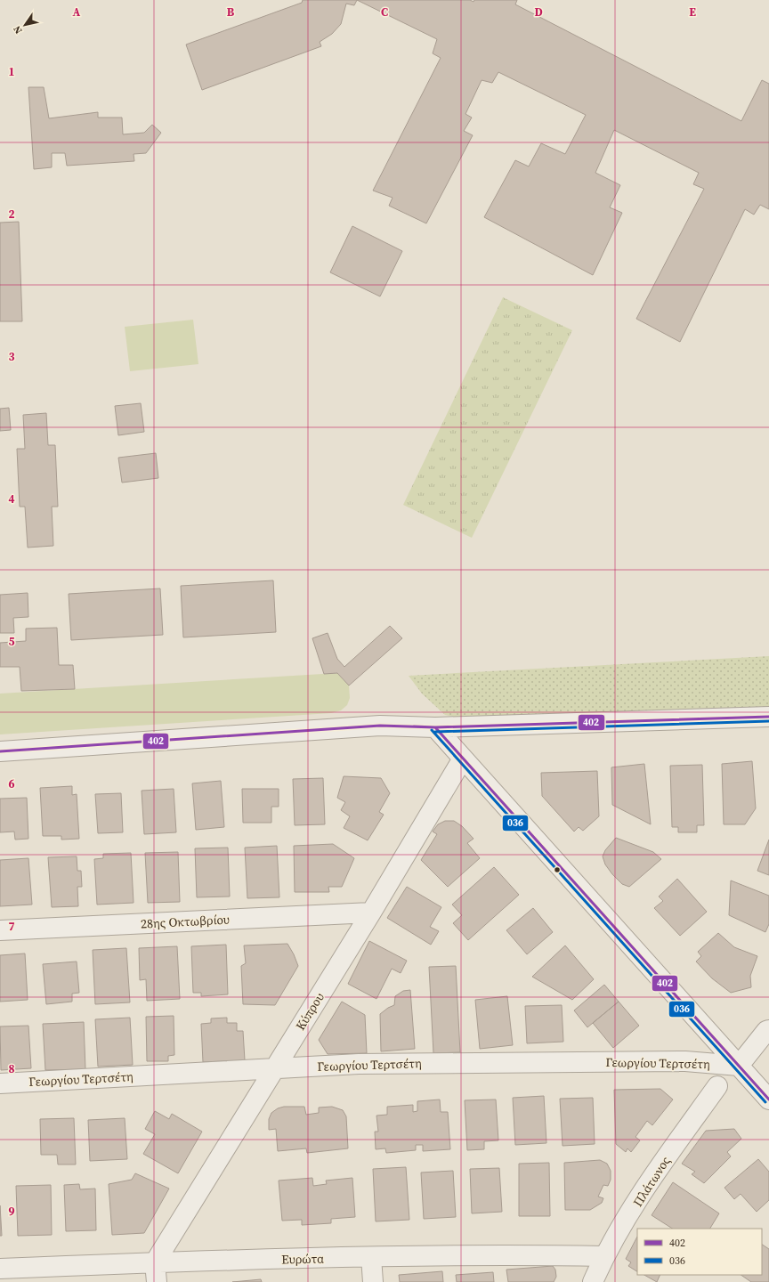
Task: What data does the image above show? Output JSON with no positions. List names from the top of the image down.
{
  "streets": {
    "street": [
      "28ης Οκτωβρίου",
      "Κύπρου",
      "Γεωργίου Τερτσέτη",
      "Πλάτωνος",
      "Ευρώτα"
    ]
  },
  "crossings": [
    ["28ης Οκτωβρίου", "Κύπρου"],
    ["Κύπρου", "Γεωργίου Τερτσέτη"],
    ["Κύπρου", "Ευρώτα"],
    ["Πλάτωνος", "Ευρώτα"]
  ],
  "lines": ["transit line 402", "transit line 036"],
  "legend": ["402", "036"],
  "north": "bottom left",
  "grid": {
    "columns": [
      "A",
      "B",
      "C",
      "D",
      "E"
    ],
    "rows": [
      "1",
      "2",
      "3",
      "4",
      "5",
      "6",
      "7",
      "8",
      "9"
    ]
  }
}
